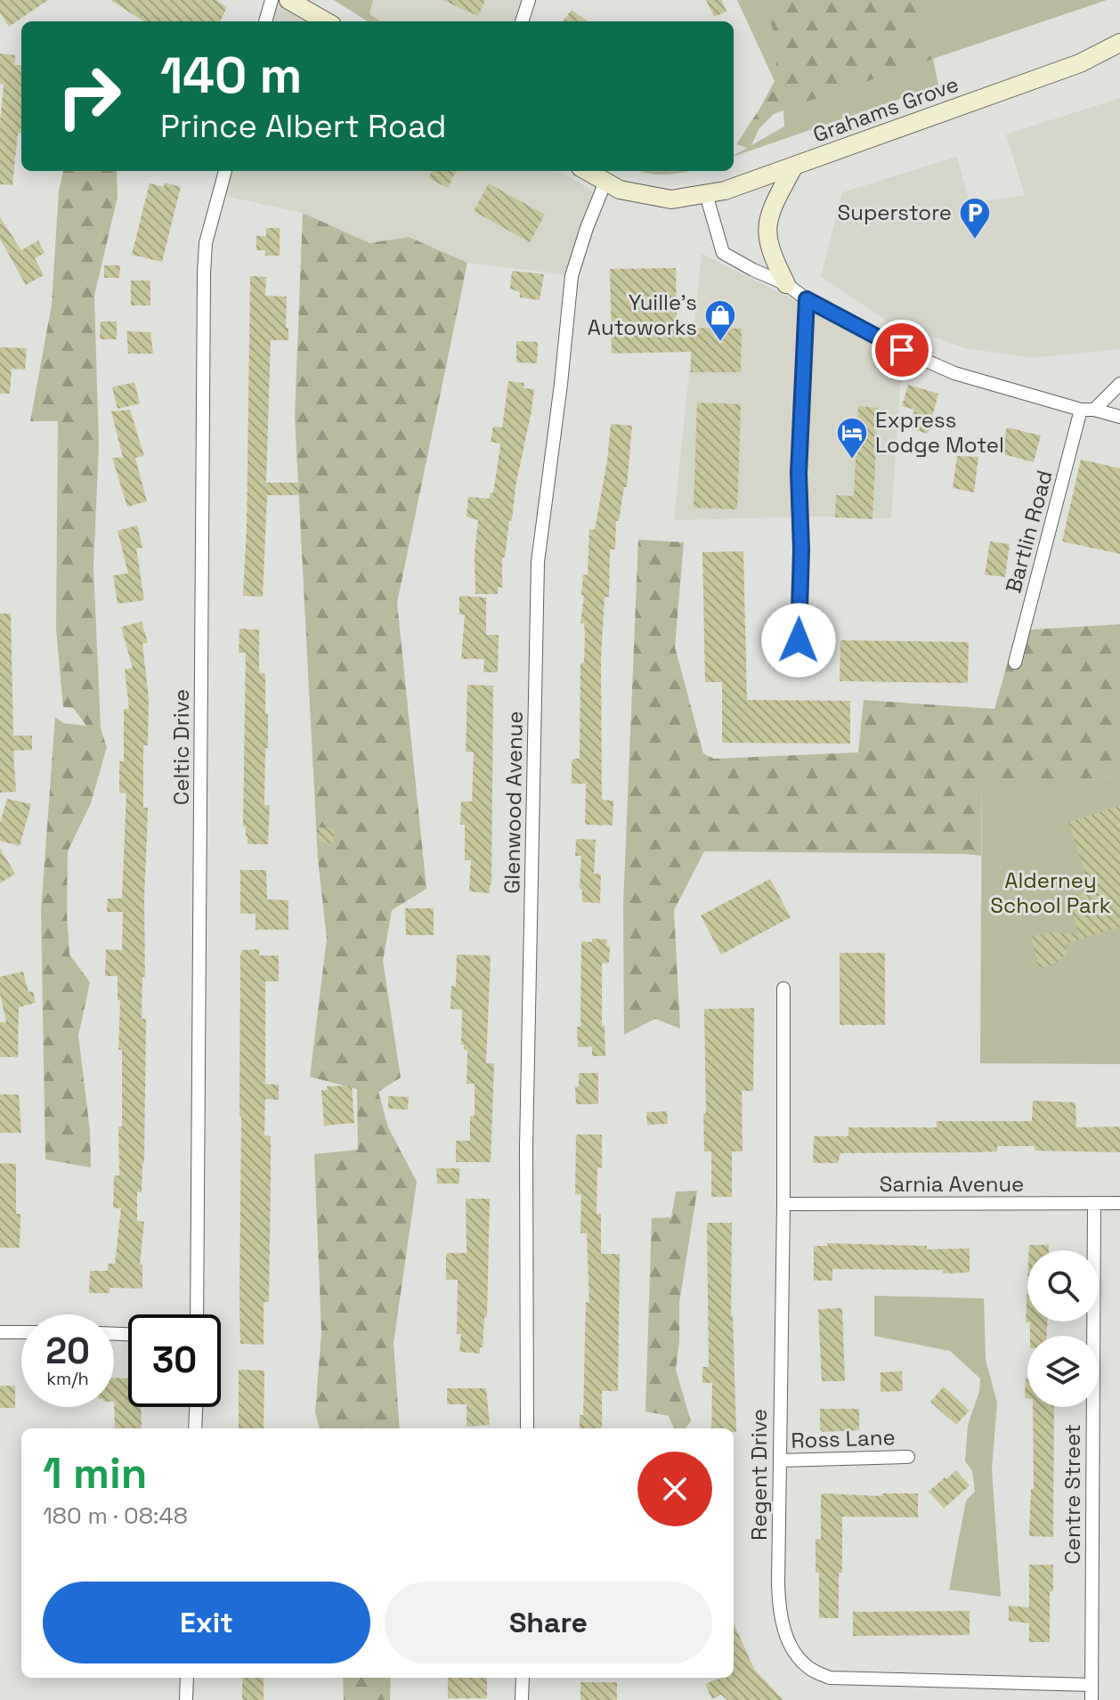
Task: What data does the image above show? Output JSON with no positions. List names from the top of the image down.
{
  "streets": {
    "main road": ["Grahams Grove"],
    "street": [
      "Bartlin Road",
      "Celtic Drive",
      "Glenwood Avenue",
      "Sarnia Avenue",
      "Ross Lane",
      "Regent Drive",
      "Centre Street"
    ]
  },
  "crossings": [
    ["Grahams Grove", "Glenwood Avenue"],
    ["Sarnia Avenue", "Regent Drive"],
    ["Sarnia Avenue", "Centre Street"],
    ["Ross Lane", "Regent Drive"],
    ["Regent Drive", "Centre Street"]
  ],
  "parks": ["Alderney School Park"],
  "places": {
    "parking": ["Superstore"],
    "shop": ["Yuille's Autoworks"],
    "hotel": ["Express Lodge Motel"]
  },
  "page": {
    "turn": ["140 m", "Prince Albert Road"],
    "speed": "20 km/h",
    "limit": "30",
    "heading": ["1 min", "180 m · 08:48"],
    "buttons": ["Exit", "Share"]
  }
}
